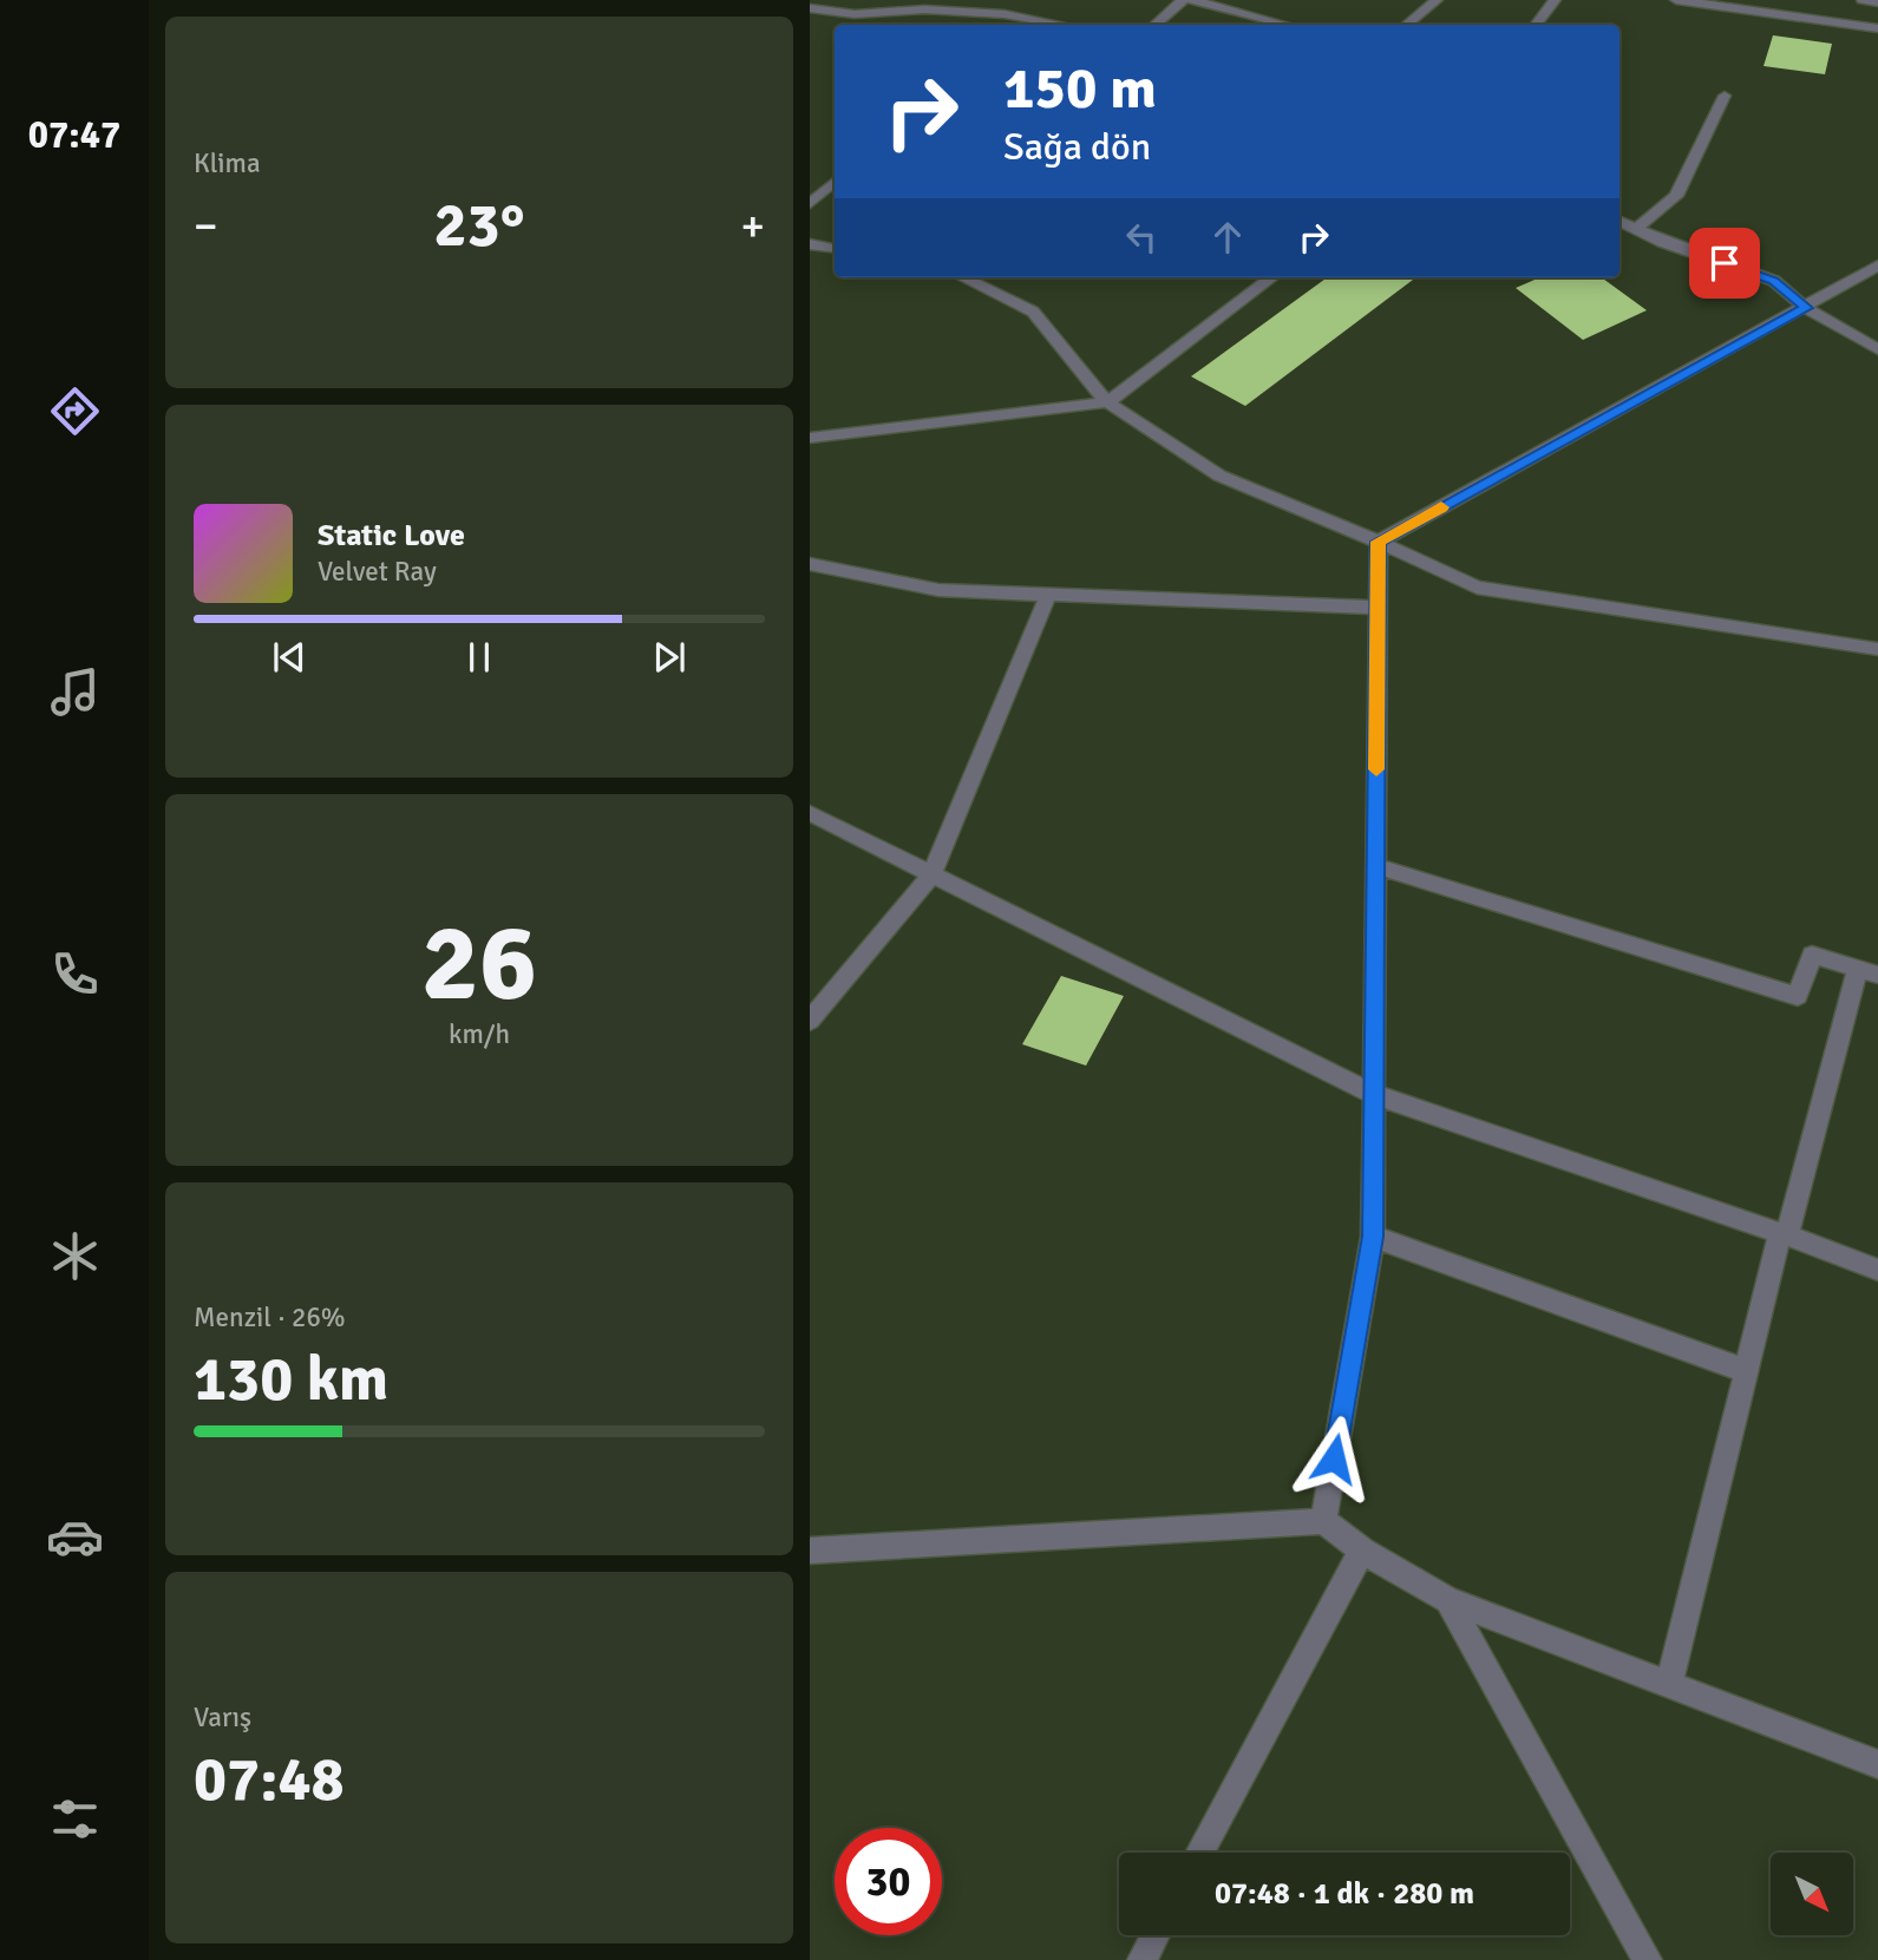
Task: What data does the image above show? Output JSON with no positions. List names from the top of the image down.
{
  "north": "bottom right",
  "page": {
    "tabs": "07:47",
    "tile": [
      "Klima",
      ["26", "km/h"],
      ["Menzil · 26%", "130 km"],
      ["Varış", "07:48"]
    ],
    "turn": ["150 m", "Sağa dön"],
    "heat": ["−", "23°", "+"],
    "song": ["Static Love", "Velvet Ray"],
    "limit": "30",
    "trip": "07:48 · 1 dk · 280 m"
  }
}
